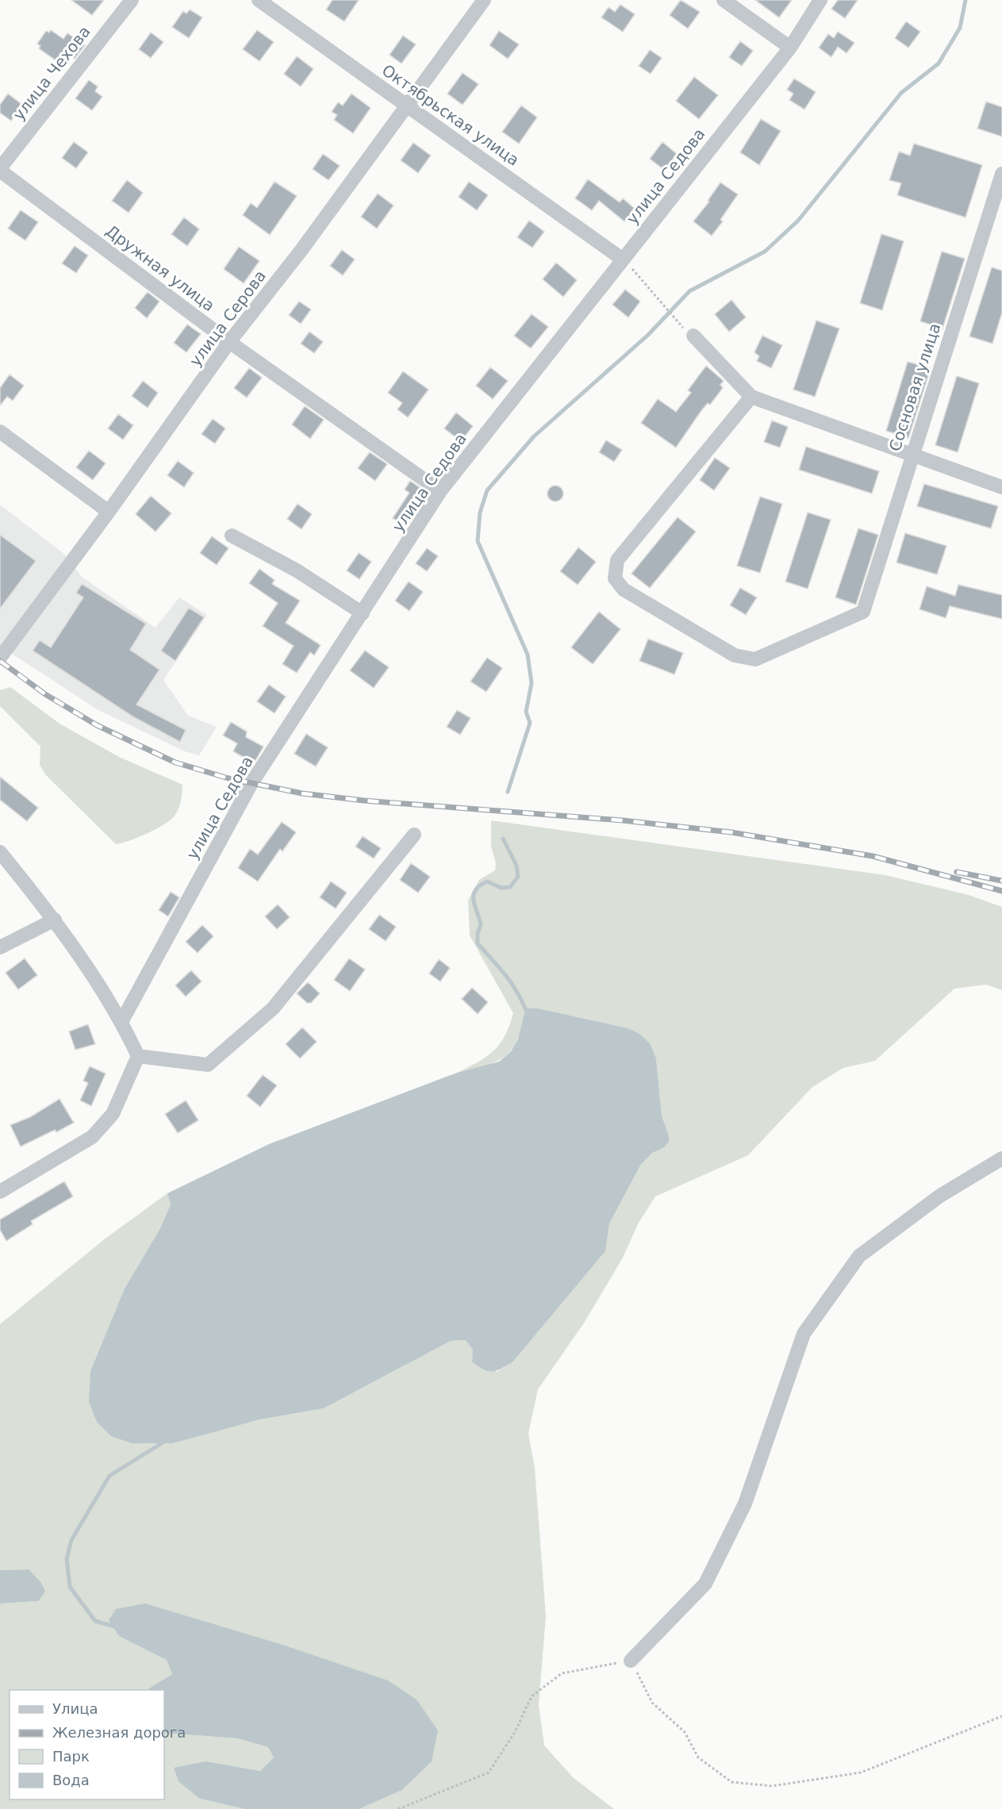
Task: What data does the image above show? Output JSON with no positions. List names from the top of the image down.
{
  "streets": {
    "street": [
      "улица Чехова",
      "Октябрьская улица",
      "улица Седова",
      "Дружная улица",
      "улица Серова",
      "Сосновая улица"
    ]
  },
  "crossings": [
    ["улица Чехова", "Дружная улица"],
    ["Октябрьская улица", "улица Седова"],
    ["Октябрьская улица", "улица Серова"],
    ["улица Седова", "Дружная улица"],
    ["Дружная улица", "улица Серова"]
  ],
  "legend": [
    "Улица",
    "Железная дорога",
    "Парк",
    "Вода"
  ]
}
